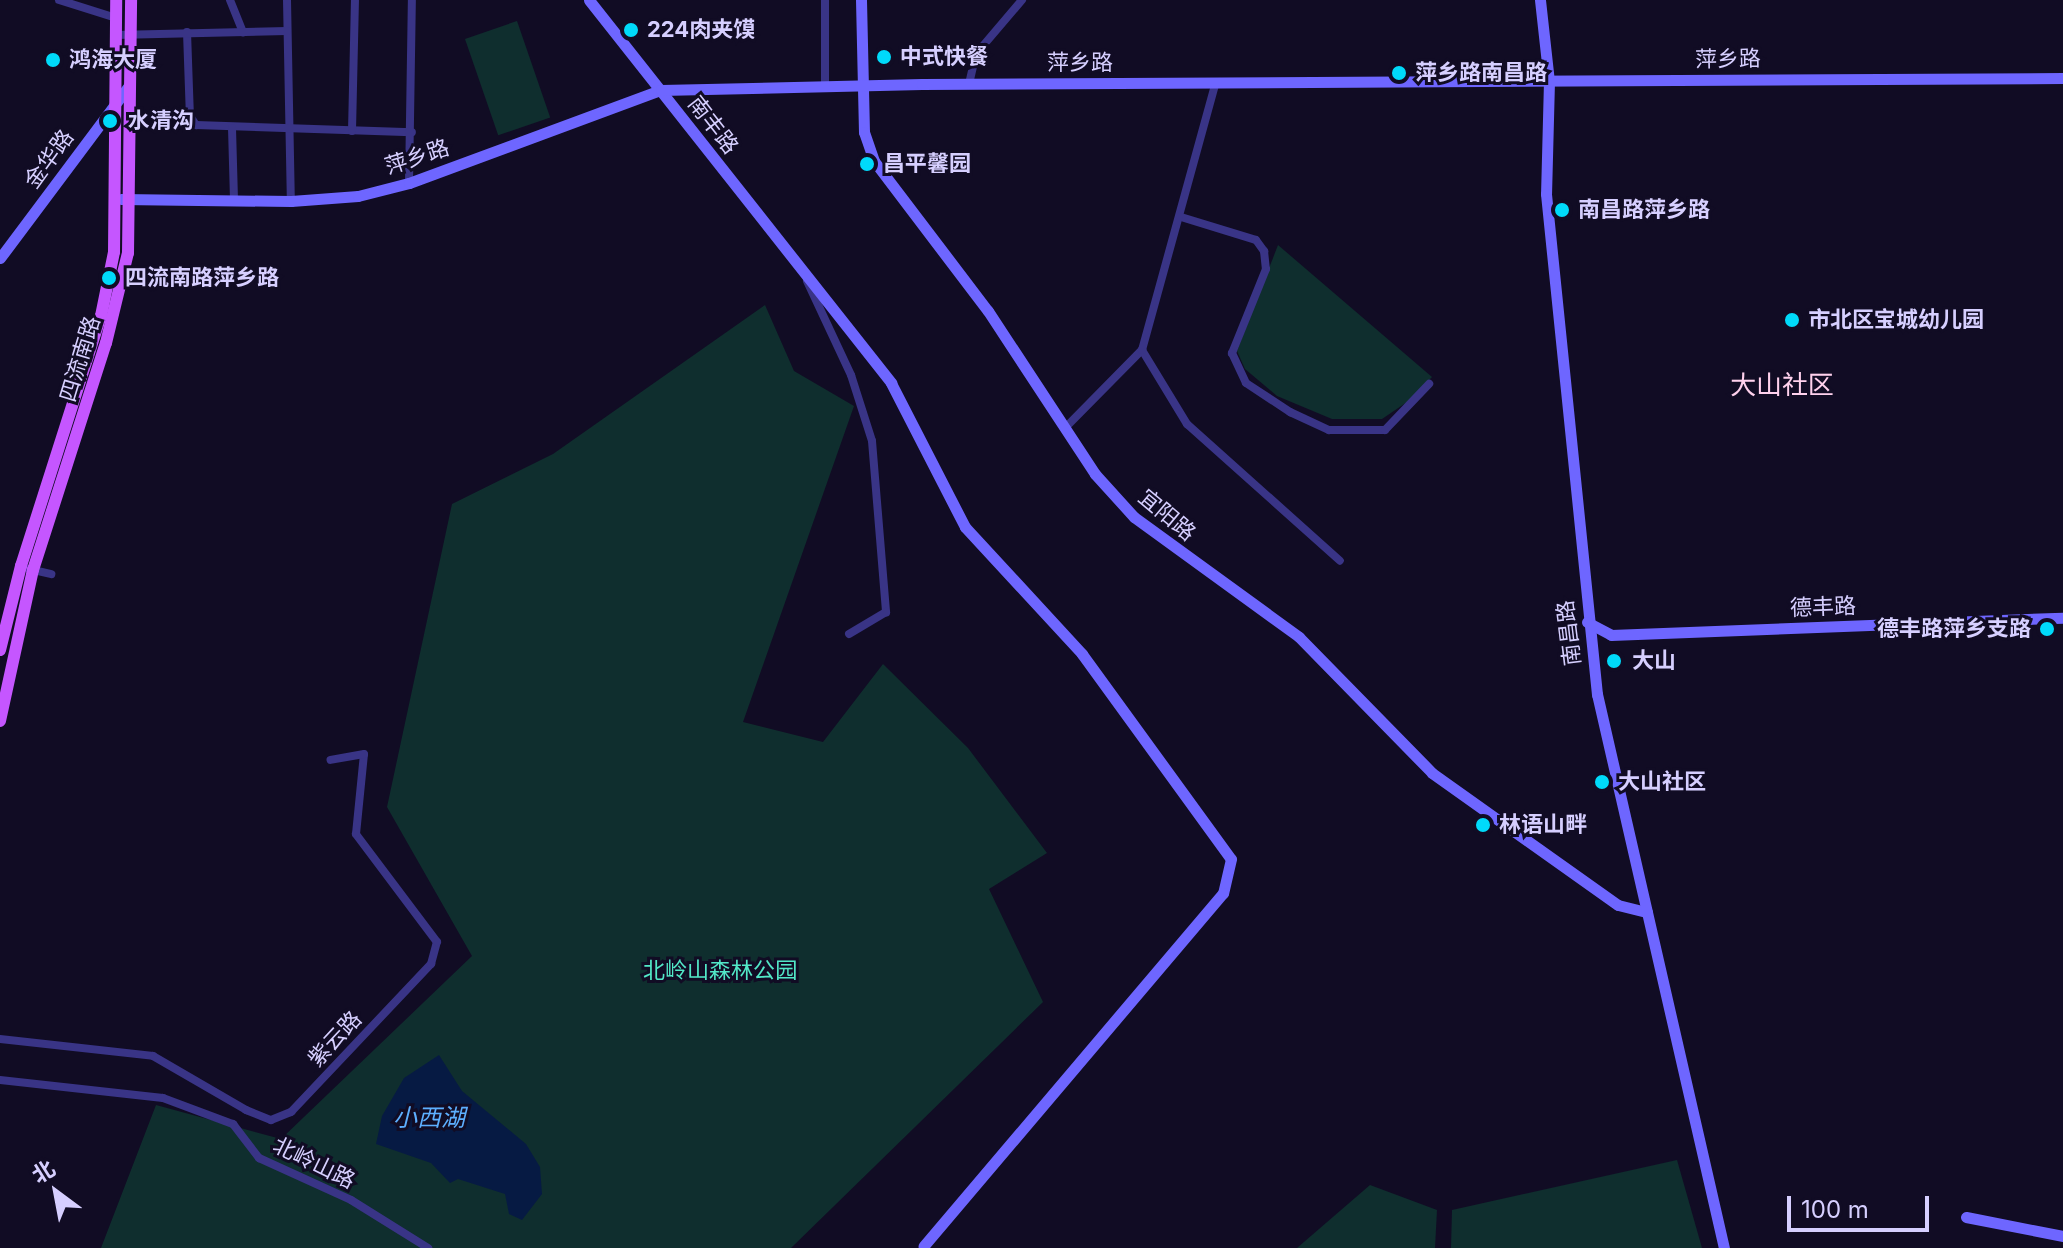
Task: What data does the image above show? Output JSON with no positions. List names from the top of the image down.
{
  "streets": {
    "main road": [
      "萍乡路",
      "南丰路",
      "金华路",
      "四流南路",
      "宜阳路",
      "德丰路",
      "南昌路"
    ],
    "street": ["紫云路", "北岭山路"]
  },
  "crossings": [
    ["萍乡路", "南丰路"],
    ["萍乡路", "四流南路"],
    ["萍乡路", "宜阳路"],
    ["萍乡路", "南昌路"],
    ["金华路", "四流南路"],
    ["宜阳路", "南昌路"],
    ["德丰路", "南昌路"]
  ],
  "districts": ["大山社区"],
  "water": ["小西湖"],
  "parks": ["北岭山森林公园"],
  "places": [
    "224肉夹馍",
    "中式快餐",
    "鸿海大厦",
    "萍乡路南昌路",
    "水清沟",
    "昌平馨园",
    "南昌路萍乡路",
    "四流南路萍乡路",
    "市北区宝城幼儿园",
    "德丰路萍乡支路",
    "大山",
    "大山社区",
    "林语山畔"
  ],
  "scale_bar": "100 m",
  "north": "top left"
}
